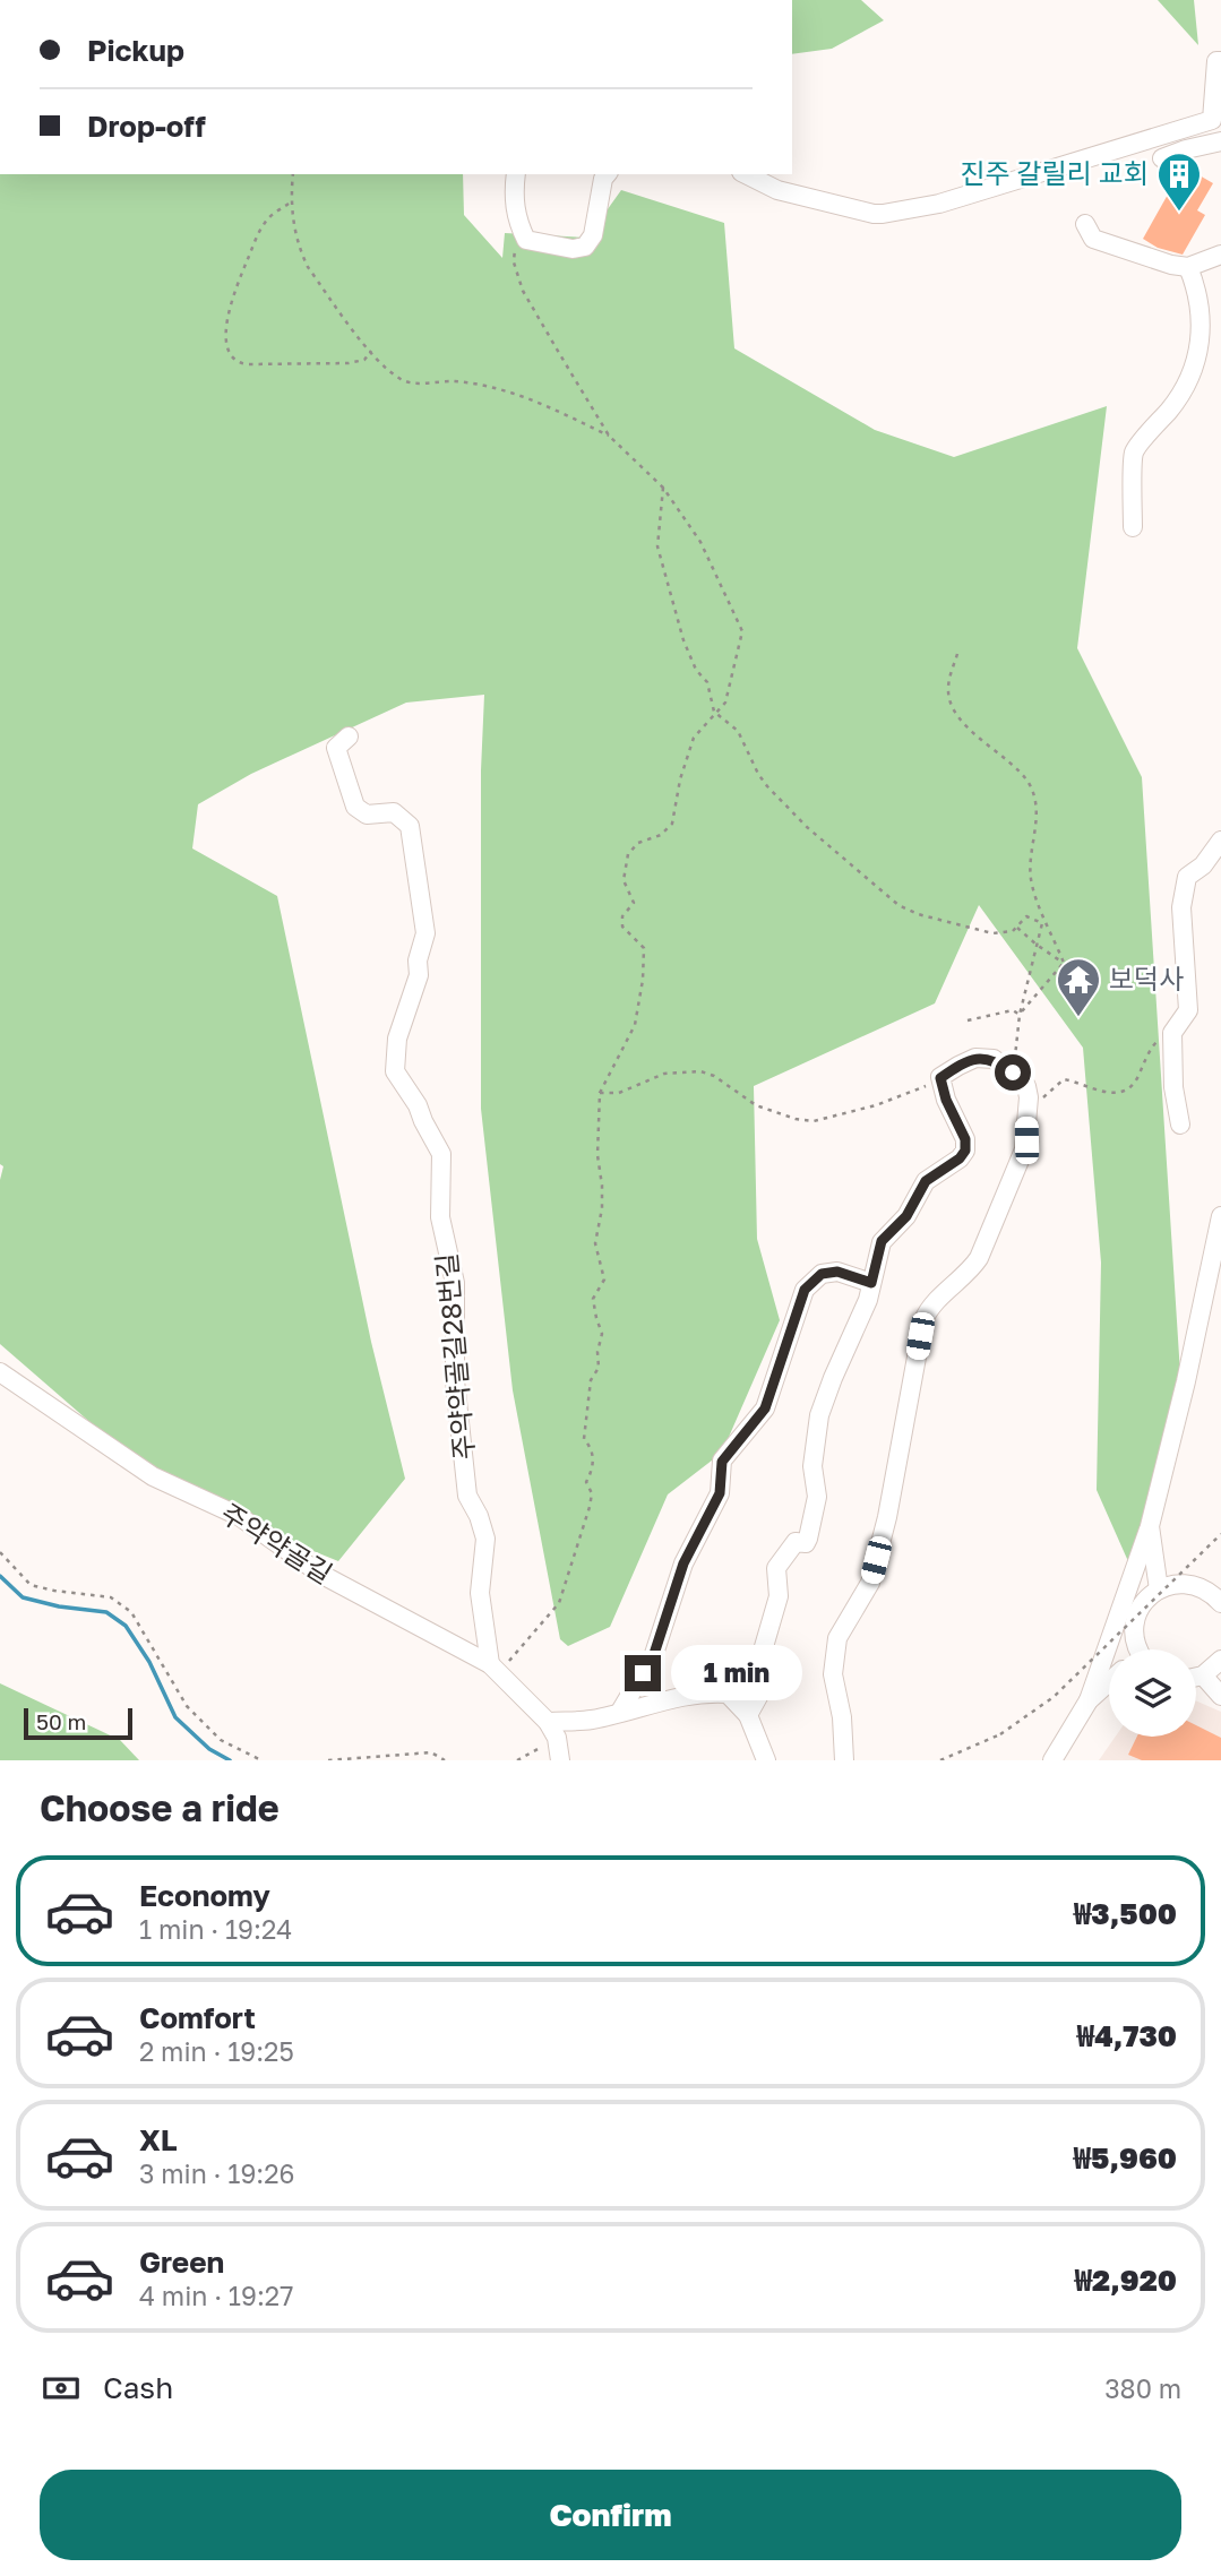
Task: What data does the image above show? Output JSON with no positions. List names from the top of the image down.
{
  "streets": {
    "street": ["주약약골길28번길", "주약약골길"]
  },
  "crossings": [
    ["주약약골길28번길", "주약약골길"]
  ],
  "places": {
    "building": ["진주 갈릴리 교회"],
    "temple": ["보덕사"]
  },
  "scale_bar": "50 m",
  "page": {
    "banner": ["Pickup", "Drop-off"],
    "bubble": "1 min",
    "scale": "50 m",
    "heading": "Choose a ride",
    "list": [
      {
        "name": "Economy",
        "note": "1 min · 19:24",
        "value": "₩3,500"
      },
      {
        "name": "Comfort",
        "note": "2 min · 19:25",
        "value": "₩4,730"
      },
      {
        "name": "XL",
        "note": "3 min · 19:26",
        "value": "₩5,960"
      },
      {
        "name": "Green",
        "note": "4 min · 19:27",
        "value": "₩2,920"
      }
    ],
    "pay": ["Cash", "380 m"],
    "buttons": "Confirm"
  }
}
